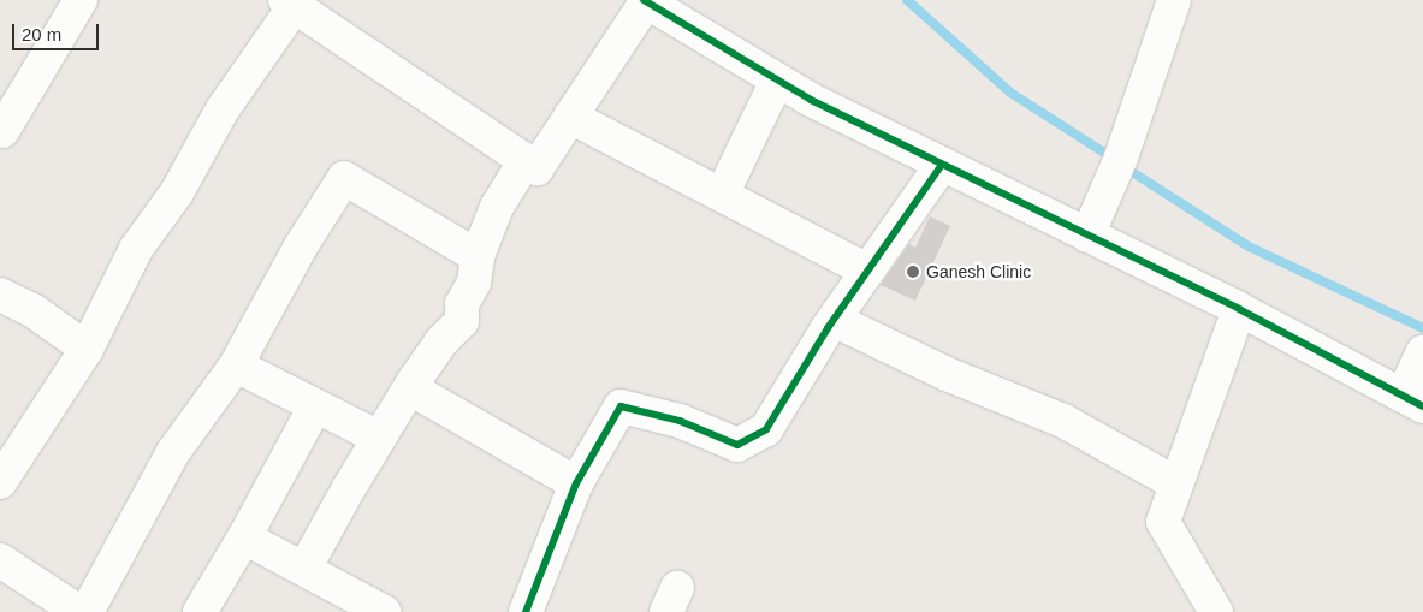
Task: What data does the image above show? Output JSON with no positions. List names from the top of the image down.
{
  "places": ["Ganesh Clinic"],
  "scale_bar": "20 m"
}
